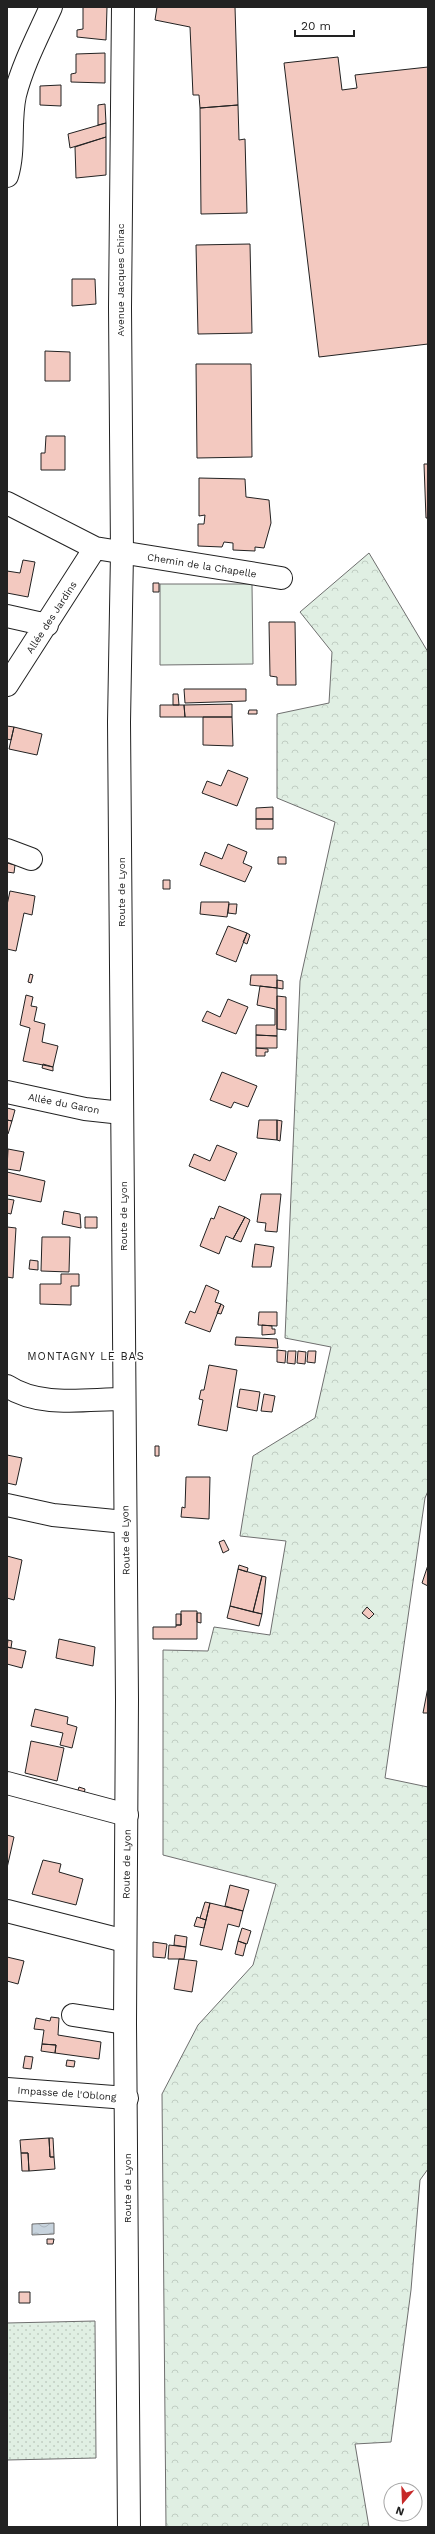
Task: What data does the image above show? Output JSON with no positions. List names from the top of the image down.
{
  "streets": {
    "main road": [
      "Avenue Jacques Chirac",
      "Chemin de la Chapelle",
      "Allée des Jardins",
      "Route de Lyon",
      "Allée du Garon",
      "Impasse de l'Oblong"
    ]
  },
  "crossings": [
    ["Avenue Jacques Chirac", "Chemin de la Chapelle"],
    ["Avenue Jacques Chirac", "Route de Lyon"],
    ["Chemin de la Chapelle", "Allée des Jardins"],
    ["Chemin de la Chapelle", "Route de Lyon"],
    ["Route de Lyon", "Allée du Garon"],
    ["Route de Lyon", "Impasse de l'Oblong"]
  ],
  "districts": ["MONTAGNY LE BAS"],
  "scale_bar": "20 m",
  "north": "bottom"
}
